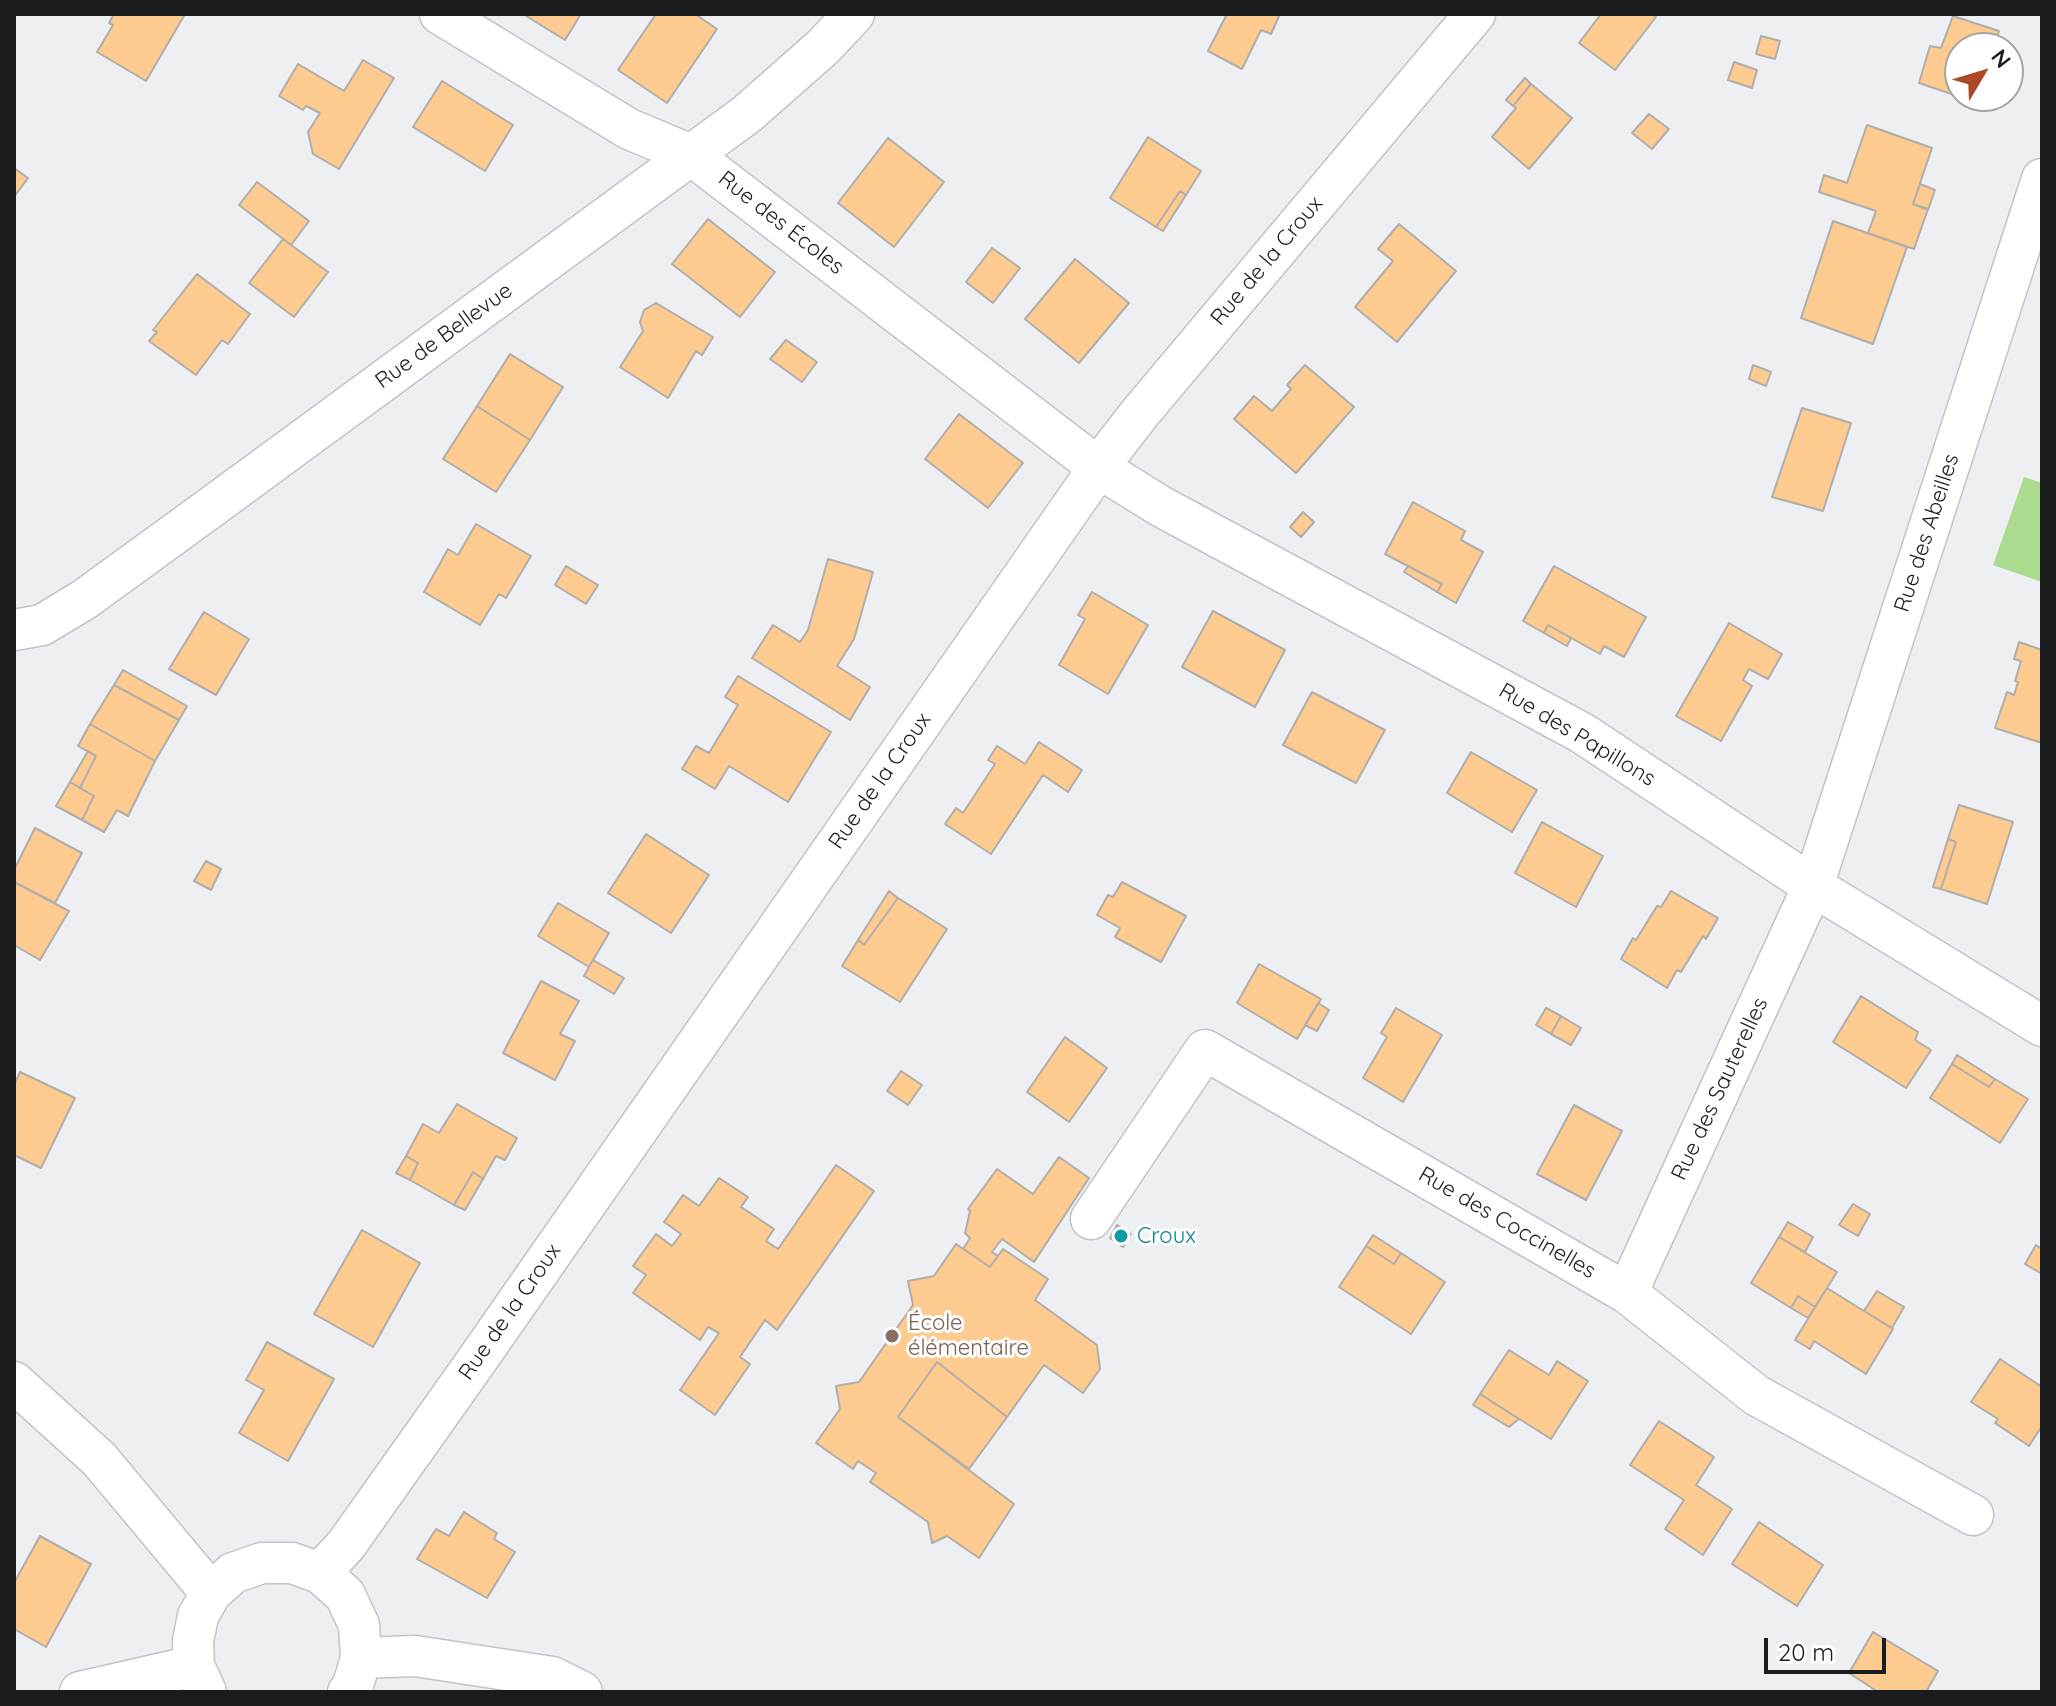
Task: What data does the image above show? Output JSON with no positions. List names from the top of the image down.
{
  "streets": {
    "street": [
      "Rue des Écoles",
      "Rue de la Croux",
      "Rue de Bellevue",
      "Rue des Abeilles",
      "Rue des Papillons",
      "Rue des Sauterelles",
      "Rue des Coccinelles"
    ]
  },
  "crossings": [
    ["Rue des Écoles", "Rue de la Croux"],
    ["Rue des Écoles", "Rue de Bellevue"],
    ["Rue des Écoles", "Rue des Papillons"],
    ["Rue de la Croux", "Rue des Papillons"],
    ["Rue des Abeilles", "Rue des Papillons"],
    ["Rue des Abeilles", "Rue des Sauterelles"],
    ["Rue des Papillons", "Rue des Sauterelles"],
    ["Rue des Sauterelles", "Rue des Coccinelles"]
  ],
  "places": ["Croux", "École élémentaire"],
  "scale_bar": "20 m",
  "north": "top right"
}
